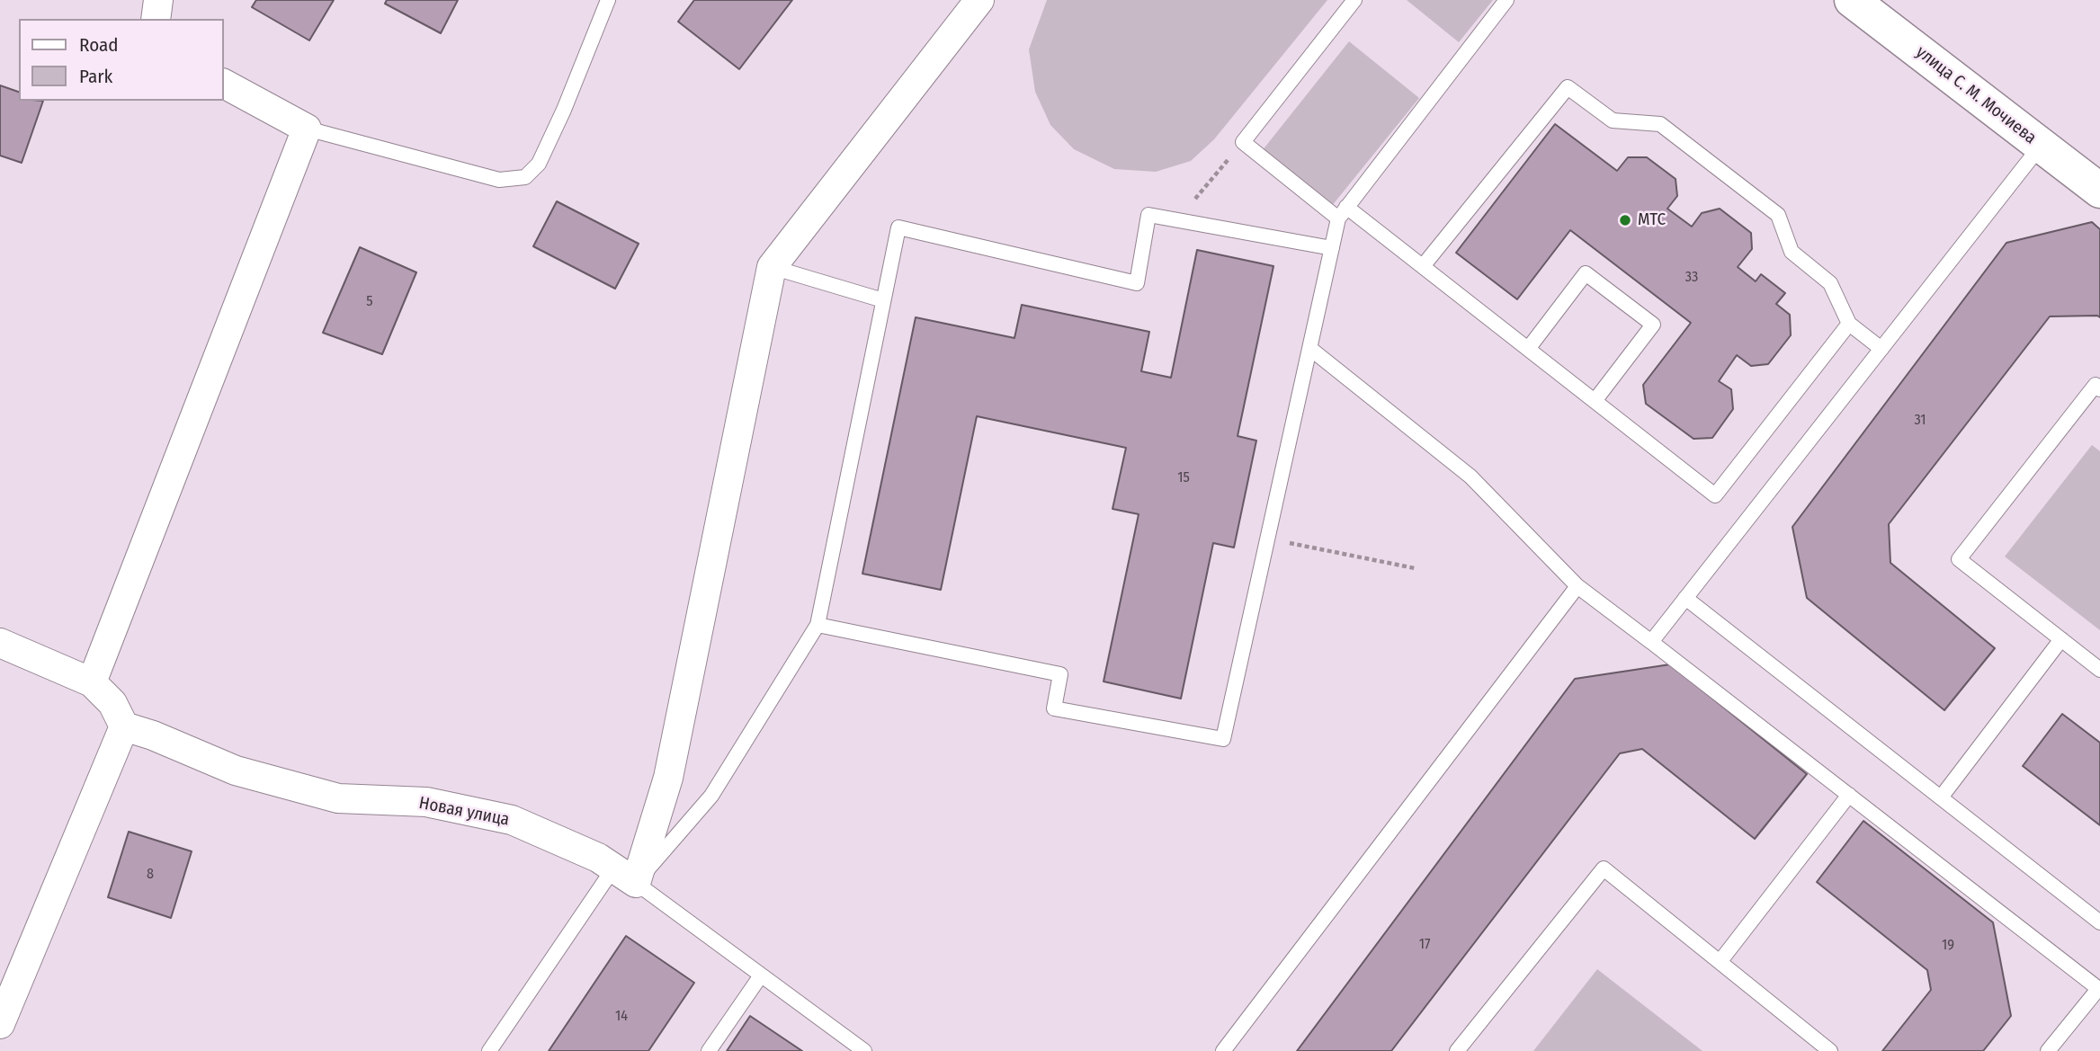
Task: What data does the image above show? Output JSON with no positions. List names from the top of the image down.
{
  "streets": {
    "street": ["улица С. М. Мочиева", "Новая улица"]
  },
  "places": ["МТС"],
  "house_numbers": [
    "33",
    "5",
    "31",
    "15",
    "8",
    "17",
    "19",
    "14"
  ],
  "legend": ["Road", "Park"]
}
